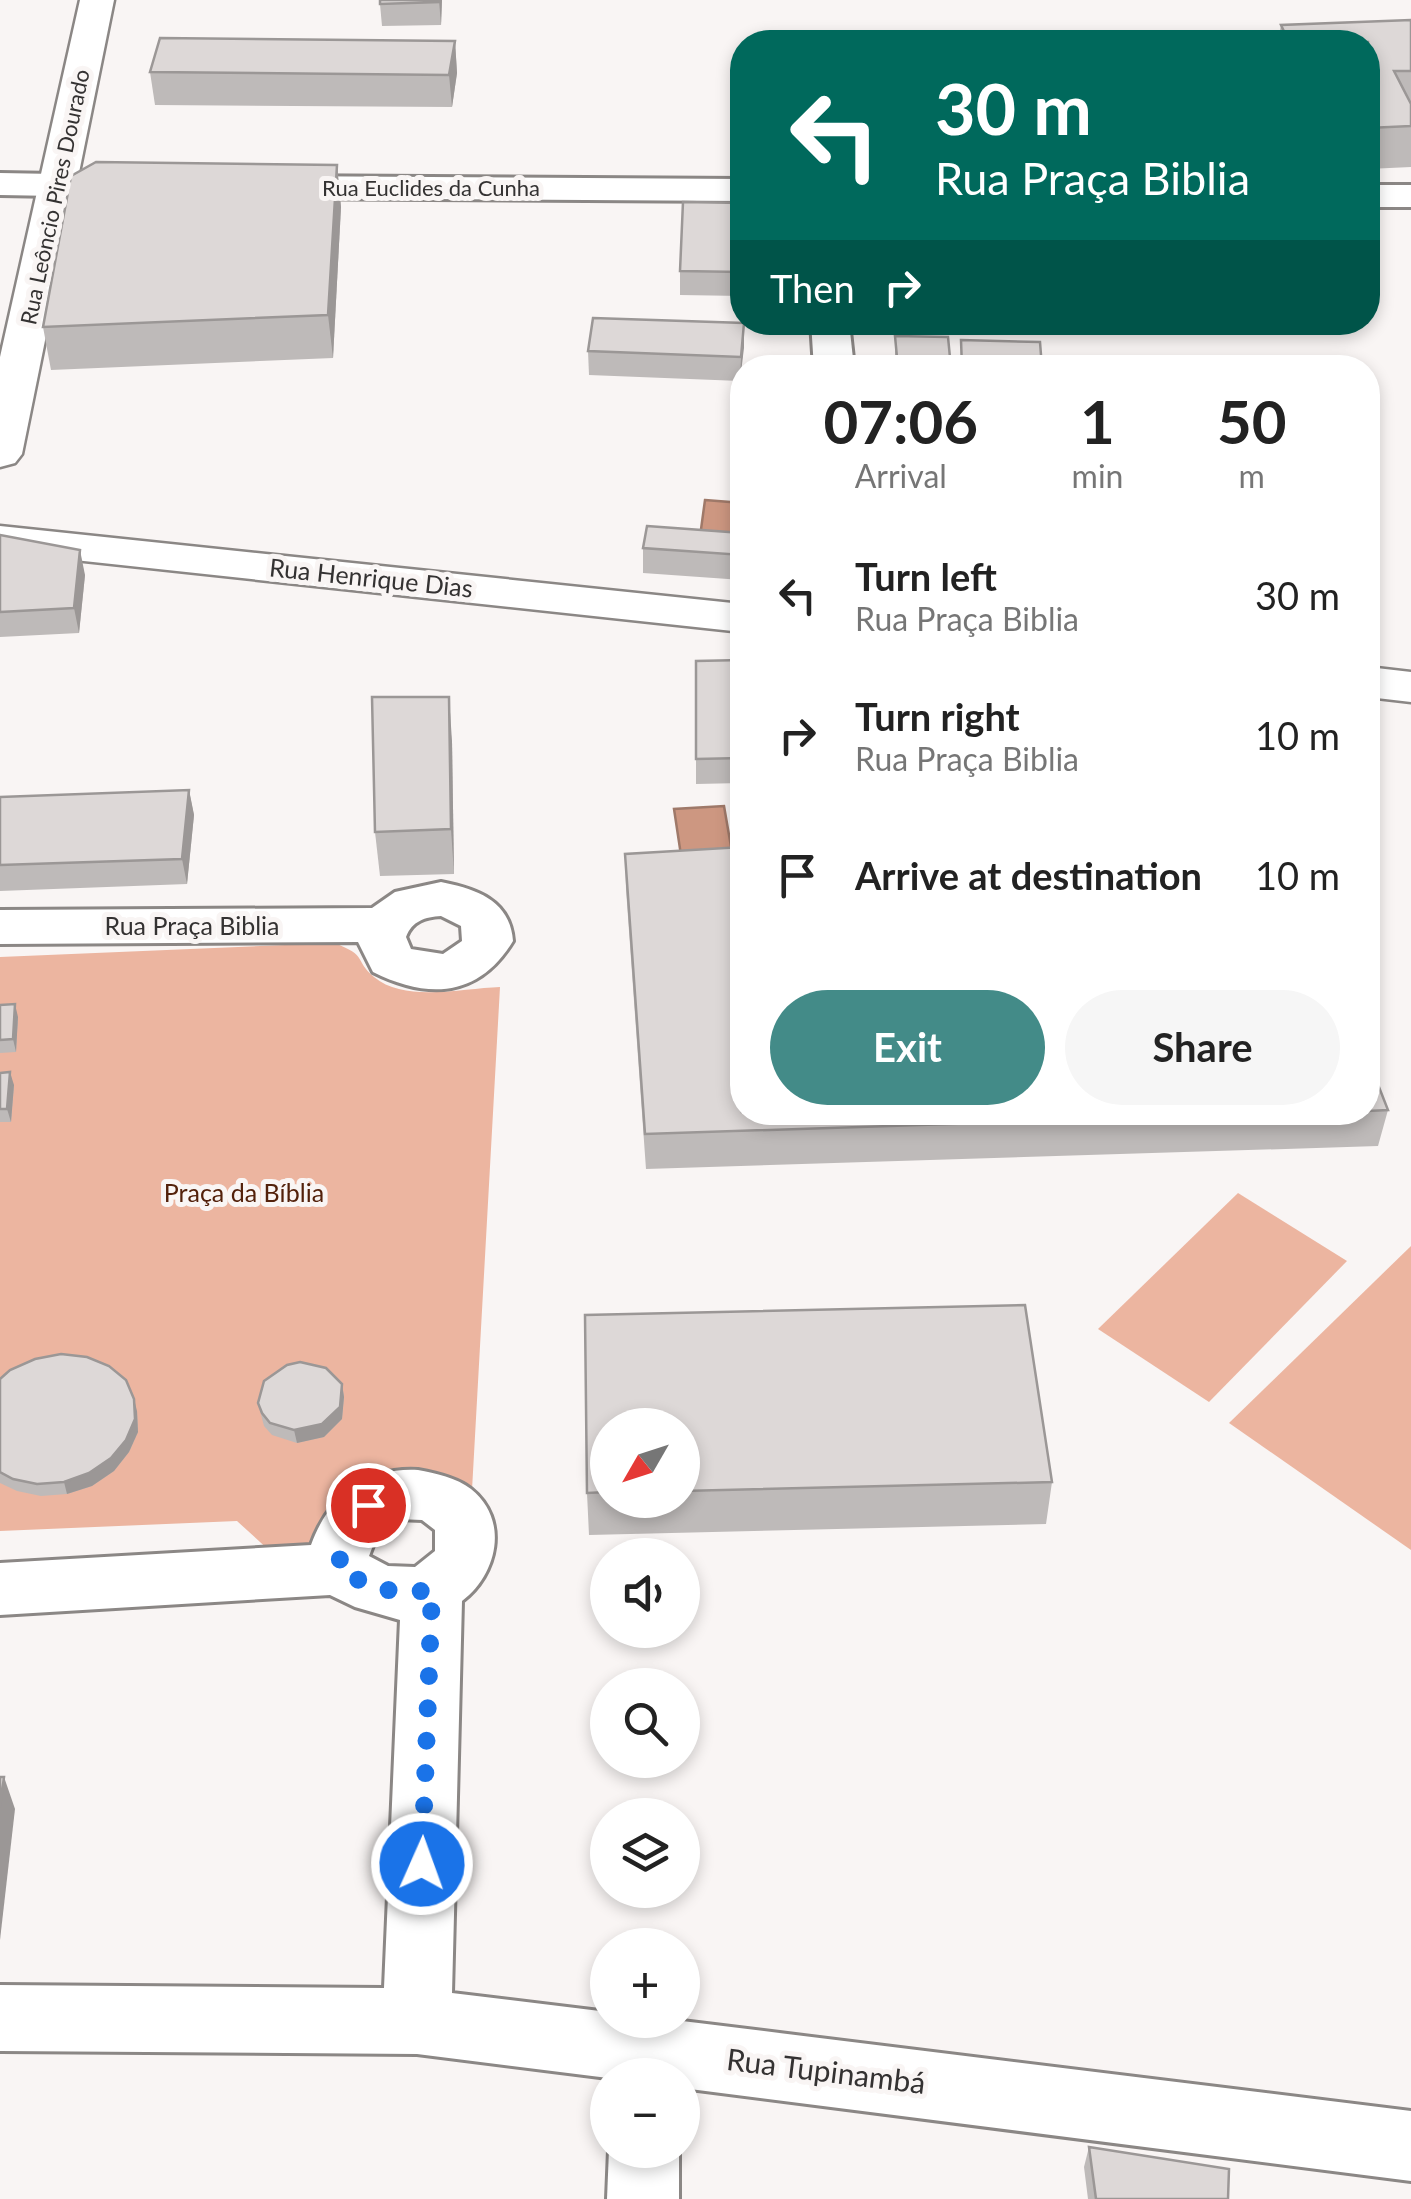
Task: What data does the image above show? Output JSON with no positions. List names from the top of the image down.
{
  "streets": {
    "main road": ["Rua Leôncio Pires Dourado", "Rua Henrique Dias"],
    "street": ["Rua Euclides da Cunha", "Rua Praça Biblia", "Rua Tupinambá"]
  },
  "parks": ["Praça da Bíblia"],
  "north": "bottom left",
  "page": {
    "turn": ["30 m", "Rua Praça Biblia"],
    "then": "Then",
    "eta": [
      "07:06",
      "Arrival",
      "1",
      "min",
      "50",
      "m"
    ],
    "list": [
      {
        "name": "Turn left",
        "note": "Rua Praça Biblia",
        "value": "30 m"
      },
      {
        "name": "Turn right",
        "note": "Rua Praça Biblia",
        "value": "10 m"
      },
      {
        "name": "Arrive at destination",
        "value": "10 m"
      }
    ],
    "buttons": ["Exit", "Share"],
    "map_buttons": ["+", "−"]
  }
}
